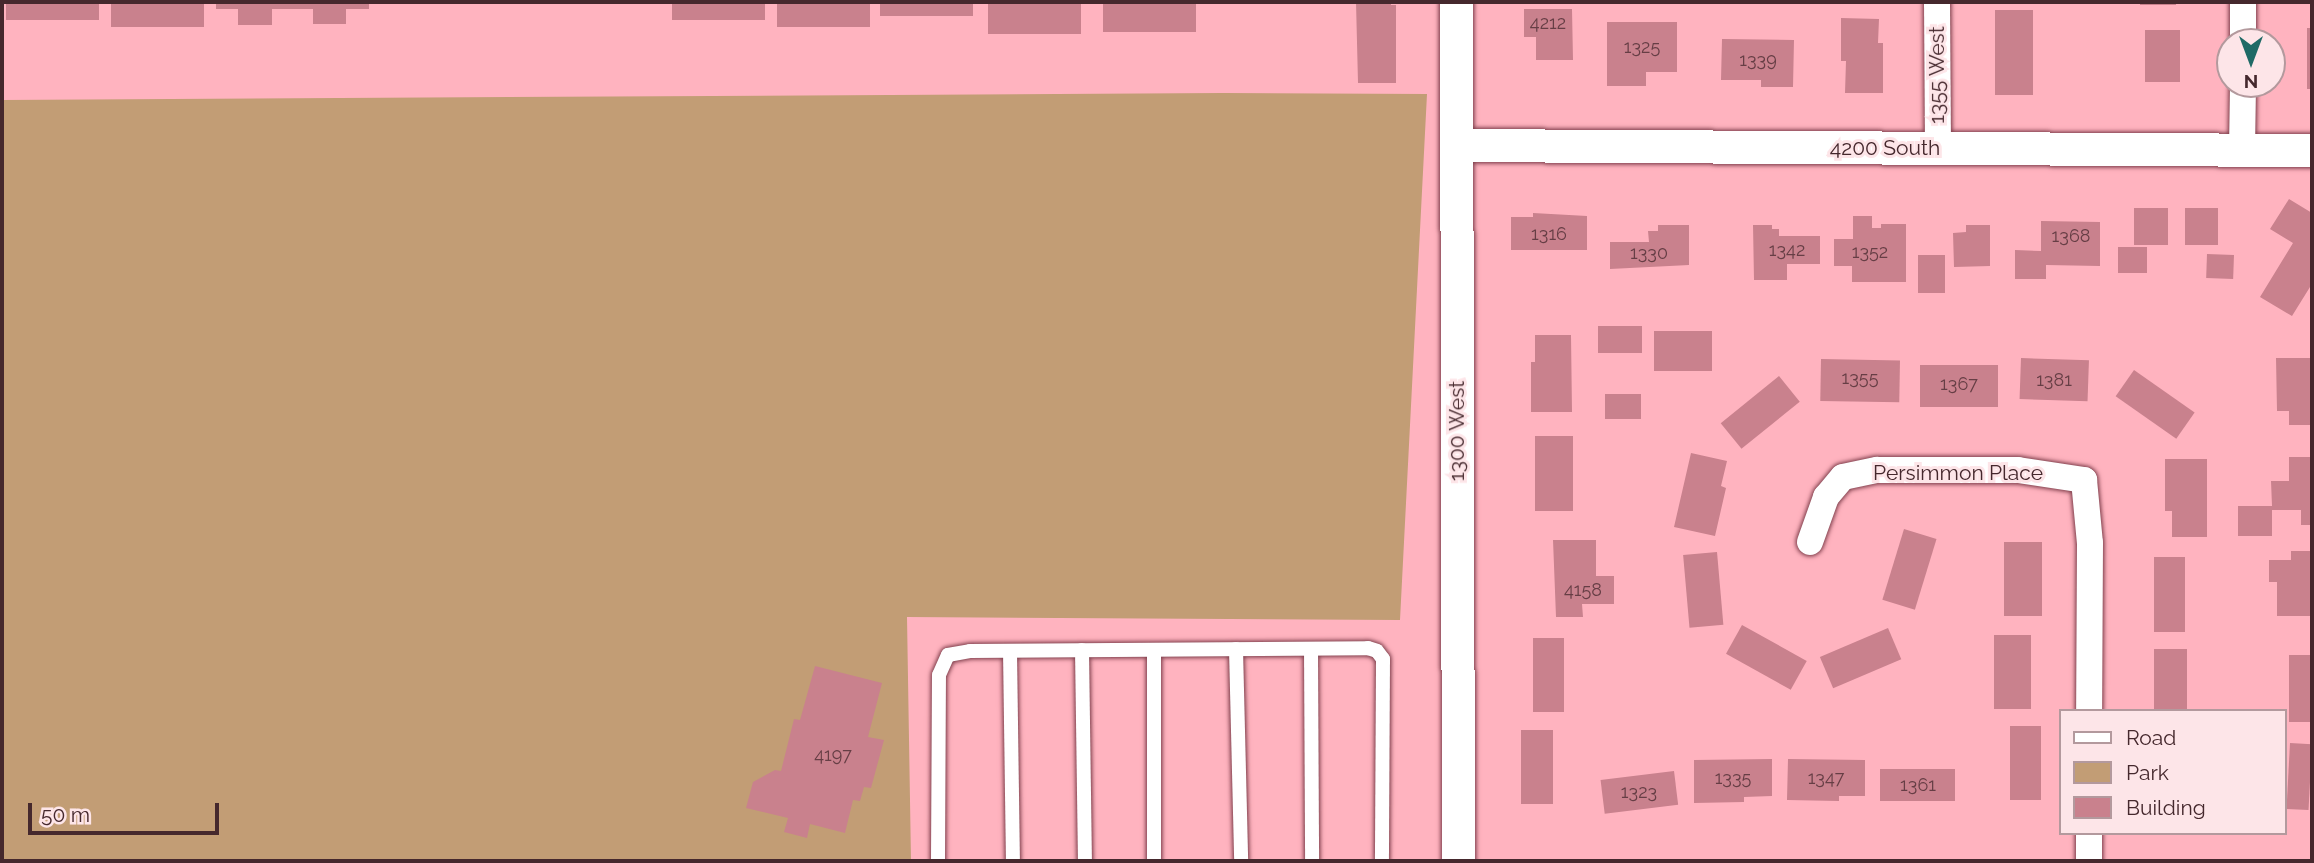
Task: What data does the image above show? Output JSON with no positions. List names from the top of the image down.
{
  "streets": {
    "street": [
      "1355 West",
      "4200 South",
      "1300 West",
      "Persimmon Place"
    ]
  },
  "crossings": [
    ["1355 West", "4200 South"],
    ["4200 South", "1300 West"]
  ],
  "house_numbers": [
    "4212",
    "1325",
    "1339",
    "1316",
    "1368",
    "1342",
    "1352",
    "1330",
    "1355",
    "1381",
    "1367",
    "4158",
    "4197",
    "1335",
    "1347",
    "1361",
    "1323"
  ],
  "legend": ["Road", "Park", "Building"],
  "scale_bar": "50 m",
  "north": "bottom"
}
